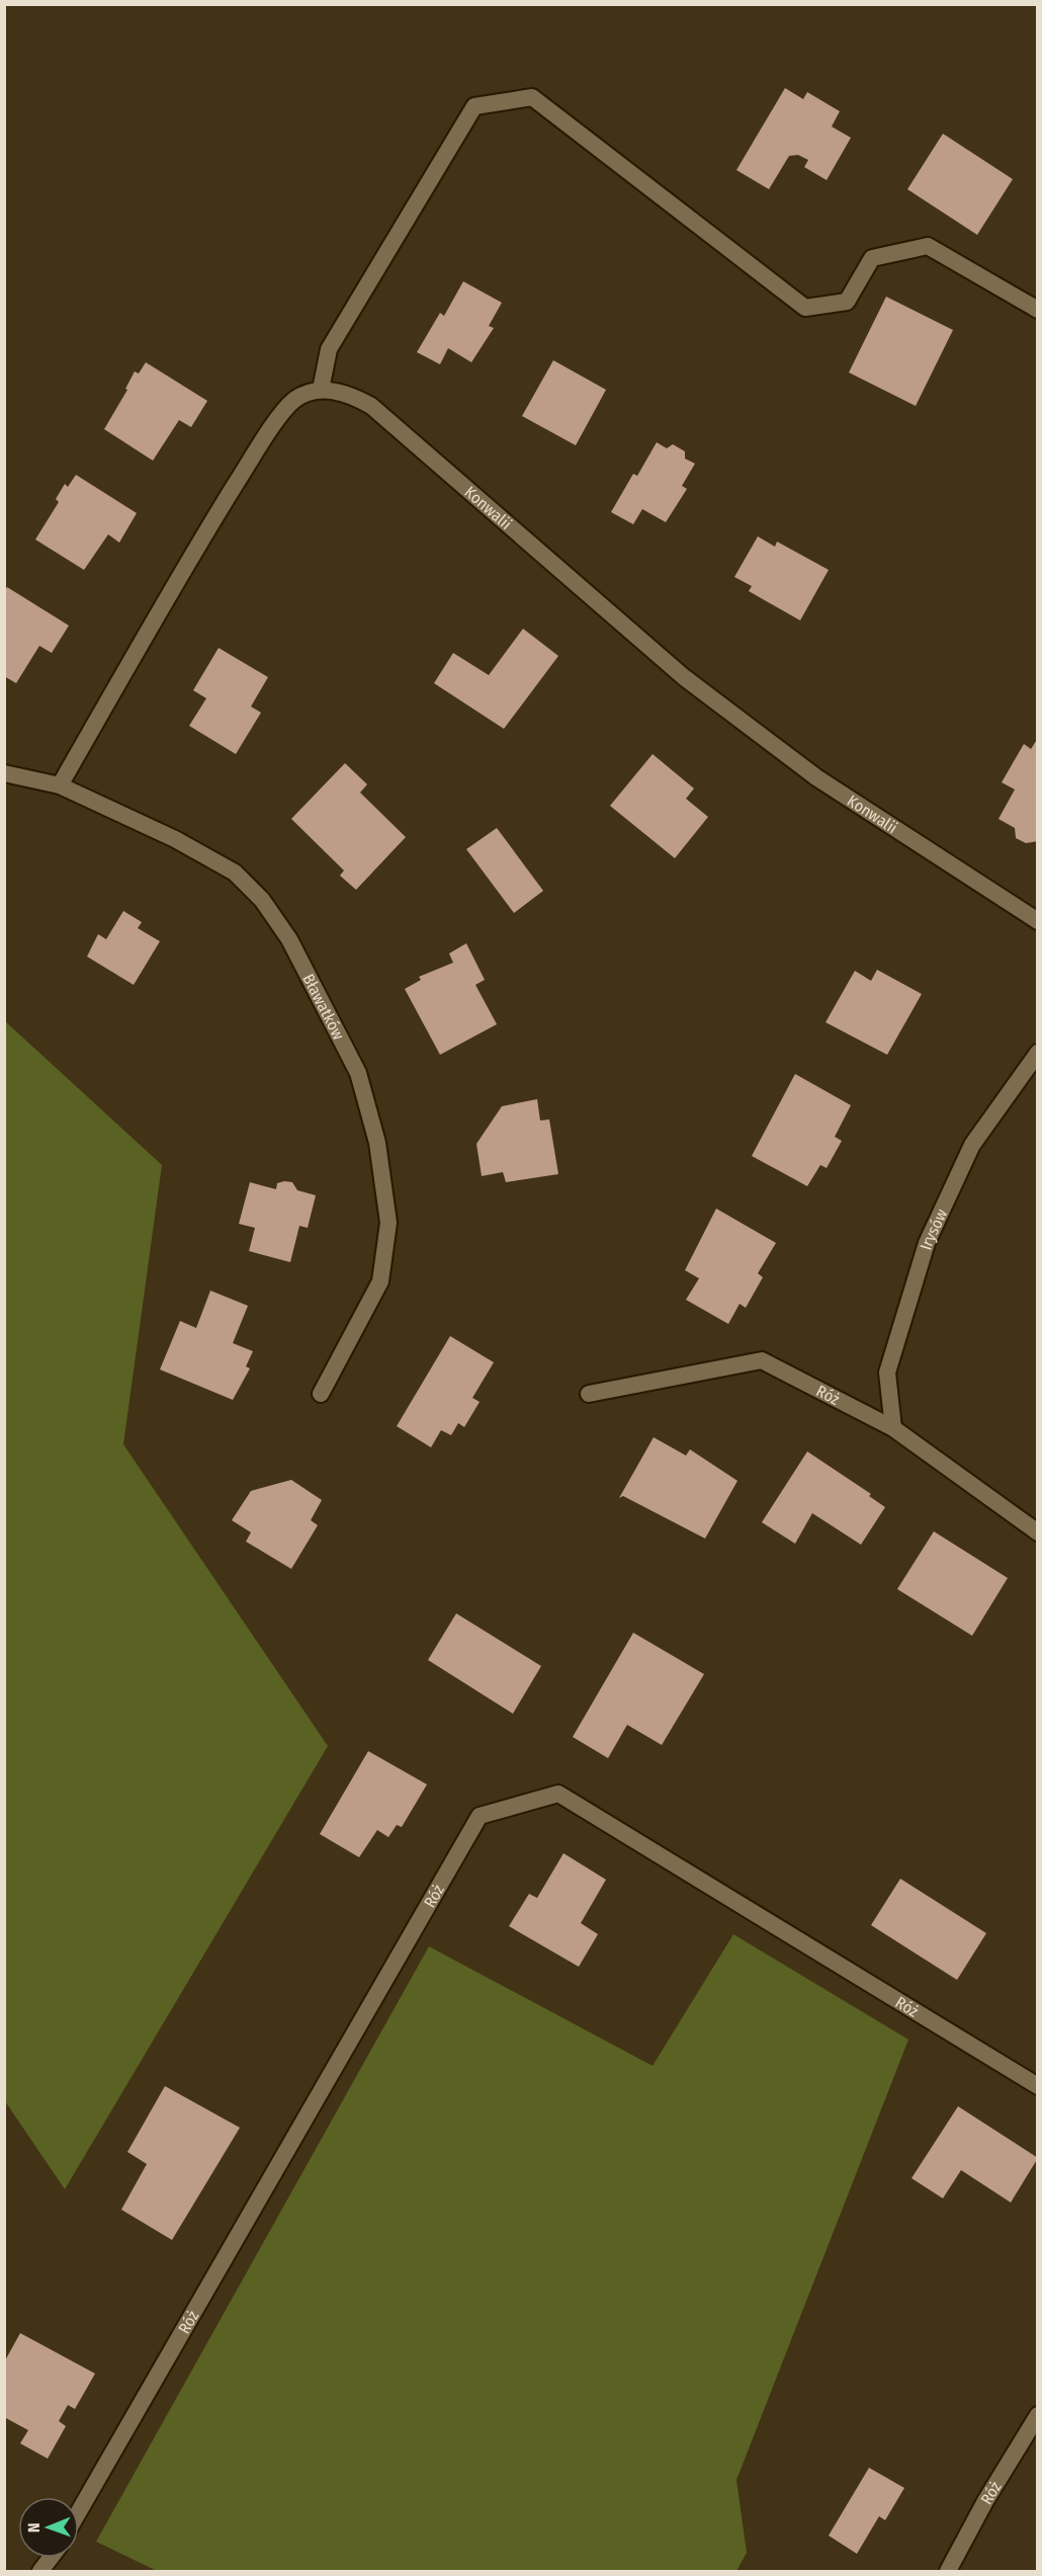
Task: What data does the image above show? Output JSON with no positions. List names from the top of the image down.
{
  "streets": {
    "street": [
      "Konwalii",
      "Bławatków",
      "Irysów",
      "Róż"
    ]
  },
  "crossings": [
    ["Irysów", "Róż"]
  ],
  "north": "left"
}
